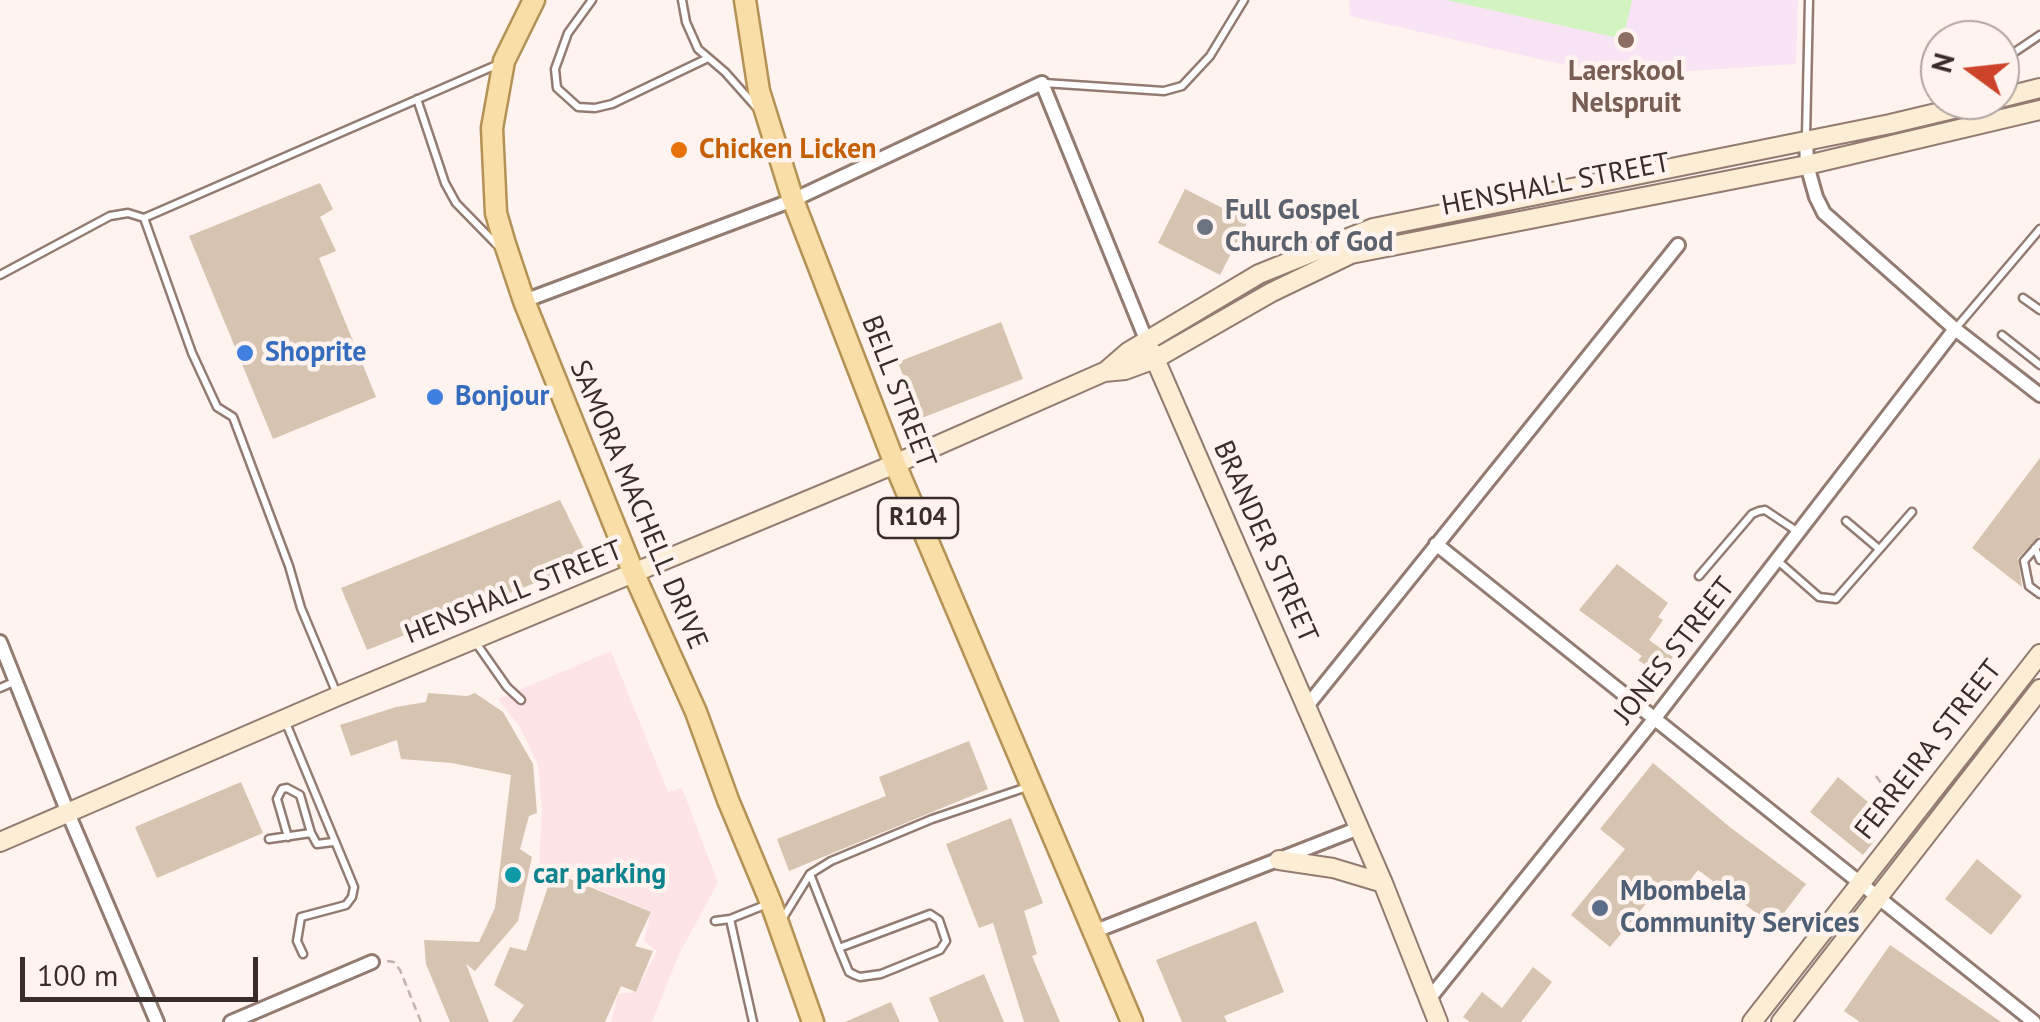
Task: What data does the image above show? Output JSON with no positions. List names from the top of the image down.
{
  "streets": {
    "main road": ["BELL STREET", "SAMORA MACHELL DRIVE", "R104"],
    "street": [
      "HENSHALL STREET",
      "BRANDER STREET",
      "JONES STREET",
      "FERREIRA STREET"
    ]
  },
  "crossings": [
    ["HENSHALL STREET", "BELL STREET"],
    ["HENSHALL STREET", "SAMORA MACHELL DRIVE"],
    ["HENSHALL STREET", "BRANDER STREET"],
    ["BRANDER STREET", "JONES STREET"]
  ],
  "places": [
    "Laerskool Nelspruit",
    "Chicken Licken",
    "Full Gospel Church of God",
    "Shoprite",
    "Bonjour",
    "car parking",
    "Mbombela Community Services"
  ],
  "scale_bar": "100 m",
  "north": "left"
}
